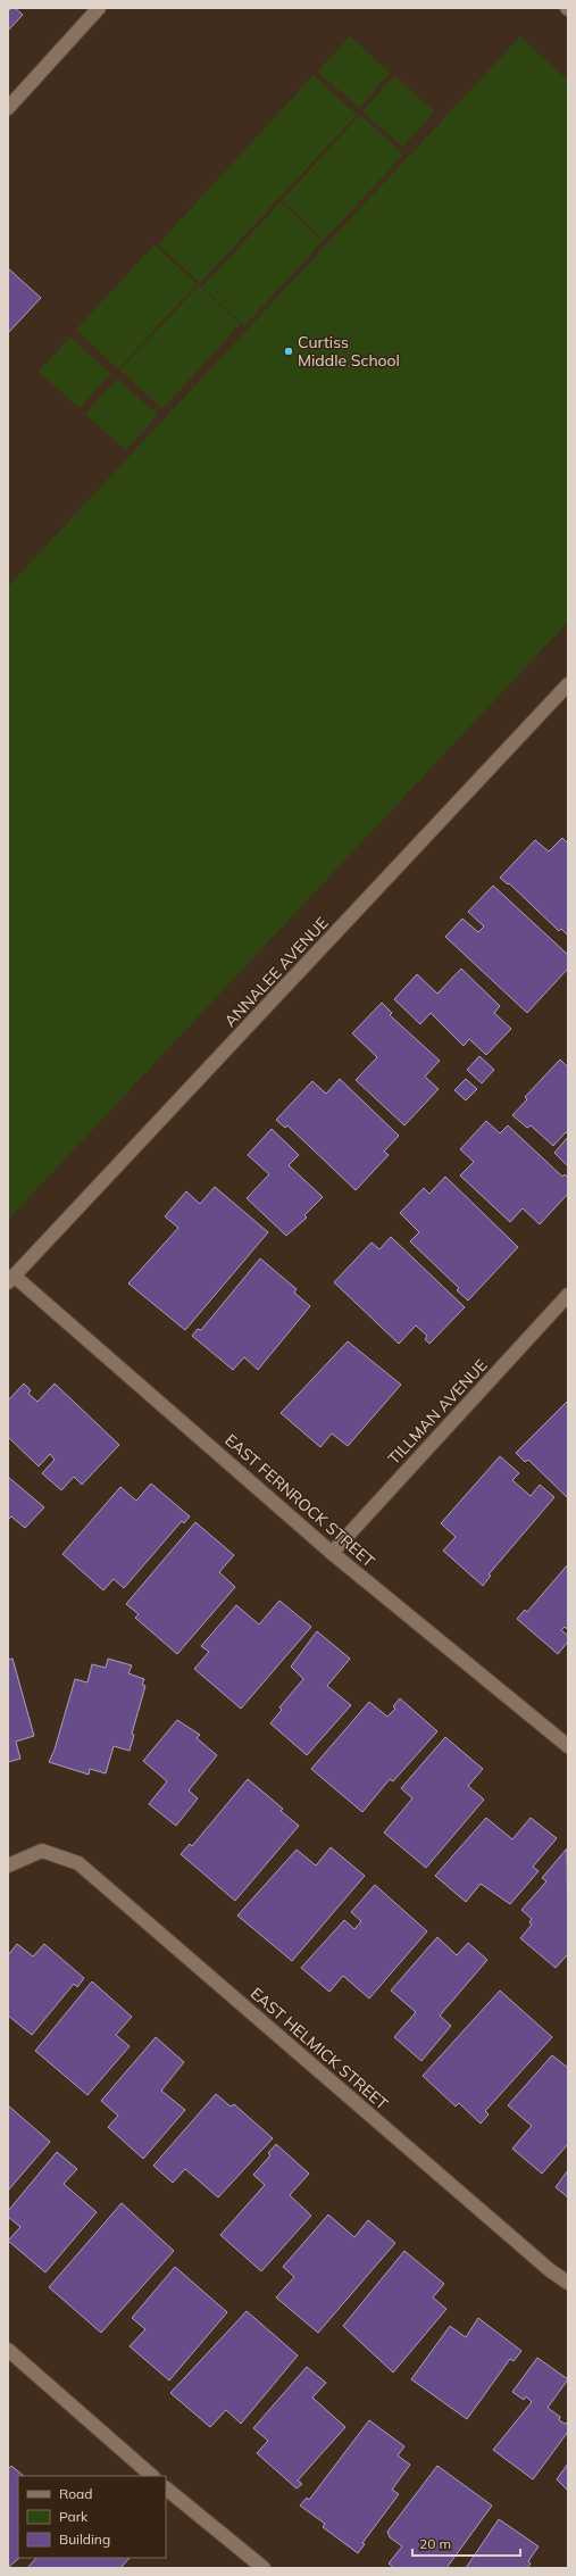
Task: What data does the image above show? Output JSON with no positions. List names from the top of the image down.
{
  "streets": {
    "street": [
      "ANNALEE AVENUE",
      "TILLMAN AVENUE",
      "EAST FERNROCK STREET",
      "EAST HELMICK STREET"
    ]
  },
  "crossings": [
    ["ANNALEE AVENUE", "EAST FERNROCK STREET"],
    ["TILLMAN AVENUE", "EAST FERNROCK STREET"]
  ],
  "places": ["Curtiss Middle School"],
  "legend": ["Road", "Park", "Building"],
  "scale_bar": "20 m"
}
